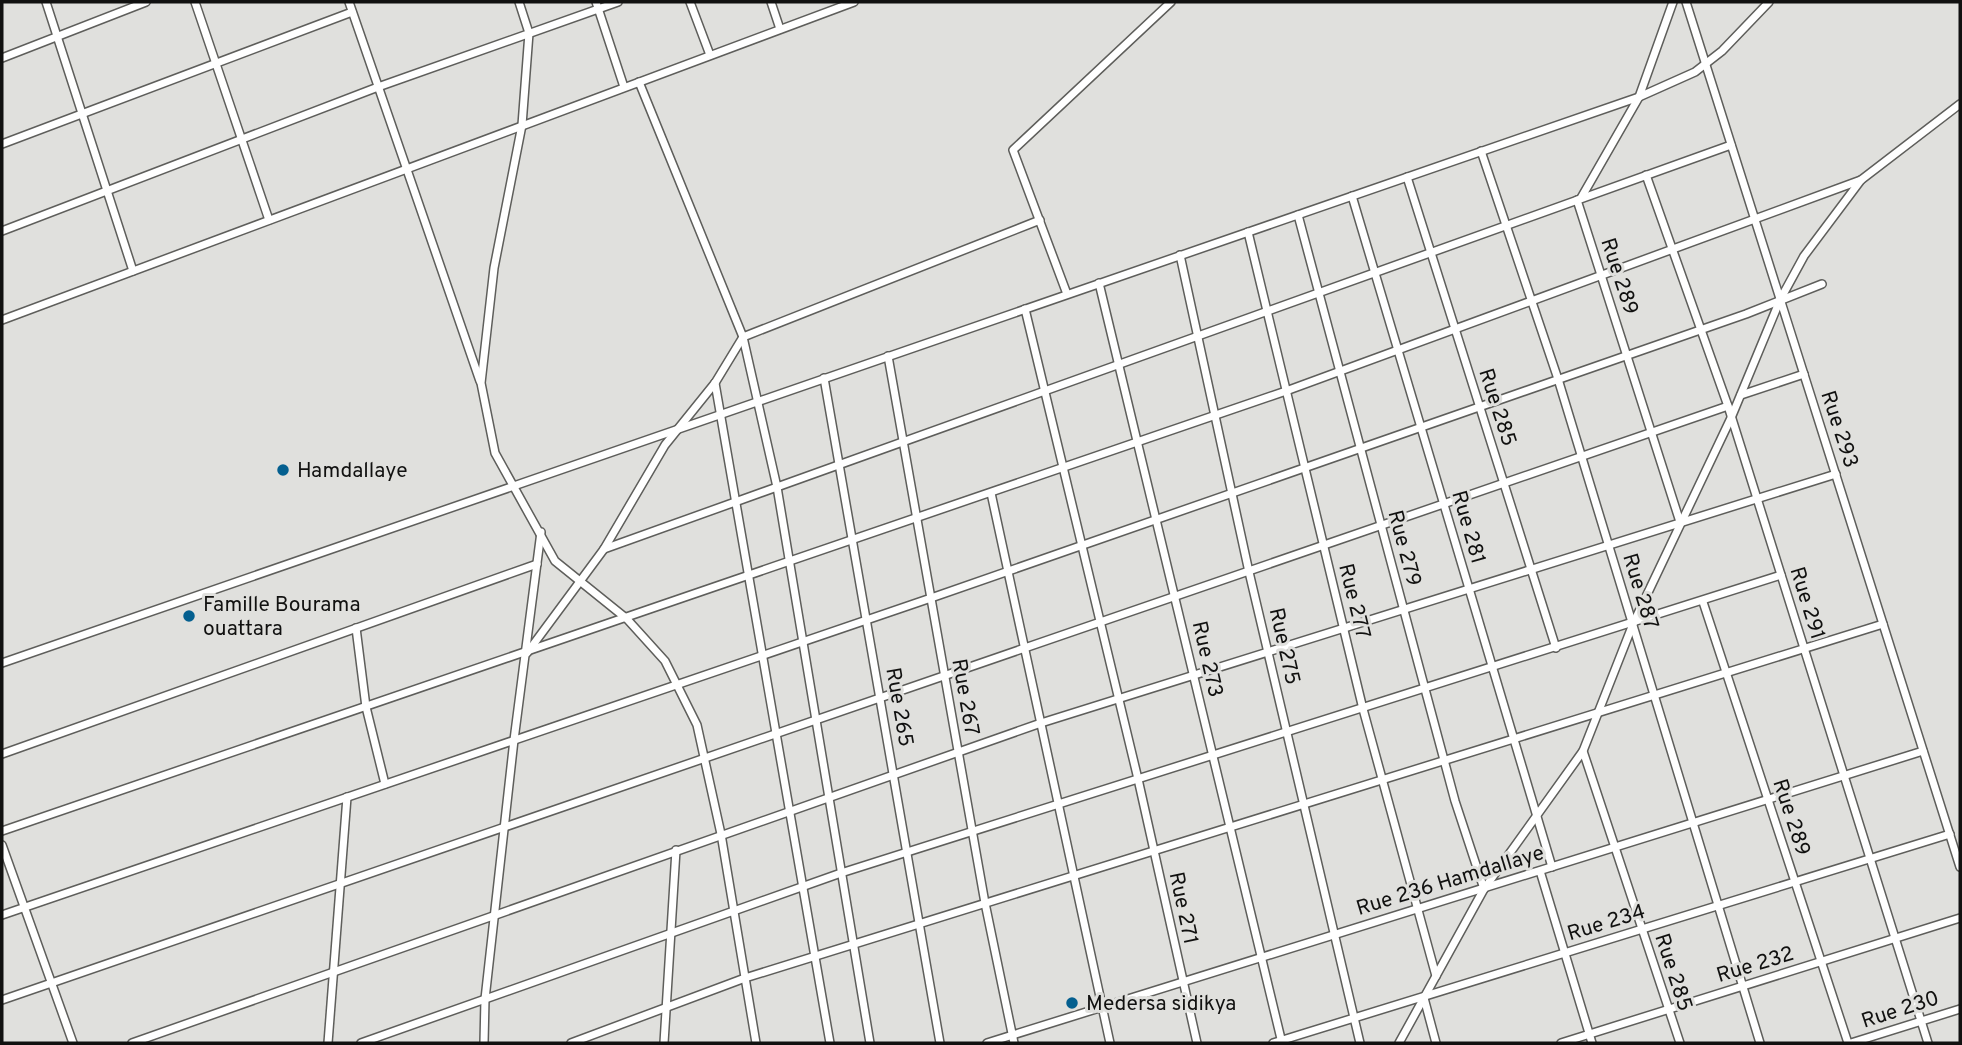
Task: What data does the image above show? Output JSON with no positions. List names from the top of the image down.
{
  "streets": {
    "street": [
      "Rue 289",
      "Rue 285",
      "Rue 293",
      "Rue 281",
      "Rue 279",
      "Rue 287",
      "Rue 277",
      "Rue 291",
      "Rue 275",
      "Rue 273",
      "Rue 267",
      "Rue 265",
      "Rue 236 Hamdallaye",
      "Rue 271",
      "Rue 234",
      "Rue 232",
      "Rue 230"
    ]
  },
  "crossings": [
    ["Rue 289", "Rue 236 Hamdallaye"],
    ["Rue 289", "Rue 234"],
    ["Rue 289", "Rue 232"],
    ["Rue 289", "Rue 230"],
    ["Rue 285", "Rue 236 Hamdallaye"],
    ["Rue 285", "Rue 234"],
    ["Rue 285", "Rue 232"],
    ["Rue 293", "Rue 236 Hamdallaye"],
    ["Rue 293", "Rue 234"],
    ["Rue 281", "Rue 236 Hamdallaye"],
    ["Rue 279", "Rue 236 Hamdallaye"],
    ["Rue 287", "Rue 236 Hamdallaye"],
    ["Rue 287", "Rue 234"],
    ["Rue 287", "Rue 232"],
    ["Rue 277", "Rue 236 Hamdallaye"],
    ["Rue 291", "Rue 236 Hamdallaye"],
    ["Rue 291", "Rue 234"],
    ["Rue 291", "Rue 232"],
    ["Rue 291", "Rue 230"],
    ["Rue 275", "Rue 236 Hamdallaye"],
    ["Rue 275", "Rue 234"],
    ["Rue 273", "Rue 236 Hamdallaye"],
    ["Rue 273", "Rue 234"],
    ["Rue 267", "Rue 236 Hamdallaye"],
    ["Rue 236 Hamdallaye", "Rue 271"]
  ],
  "places": ["Hamdallaye", "Famille Bourama ouattara", "Medersa sidikya"]
}
